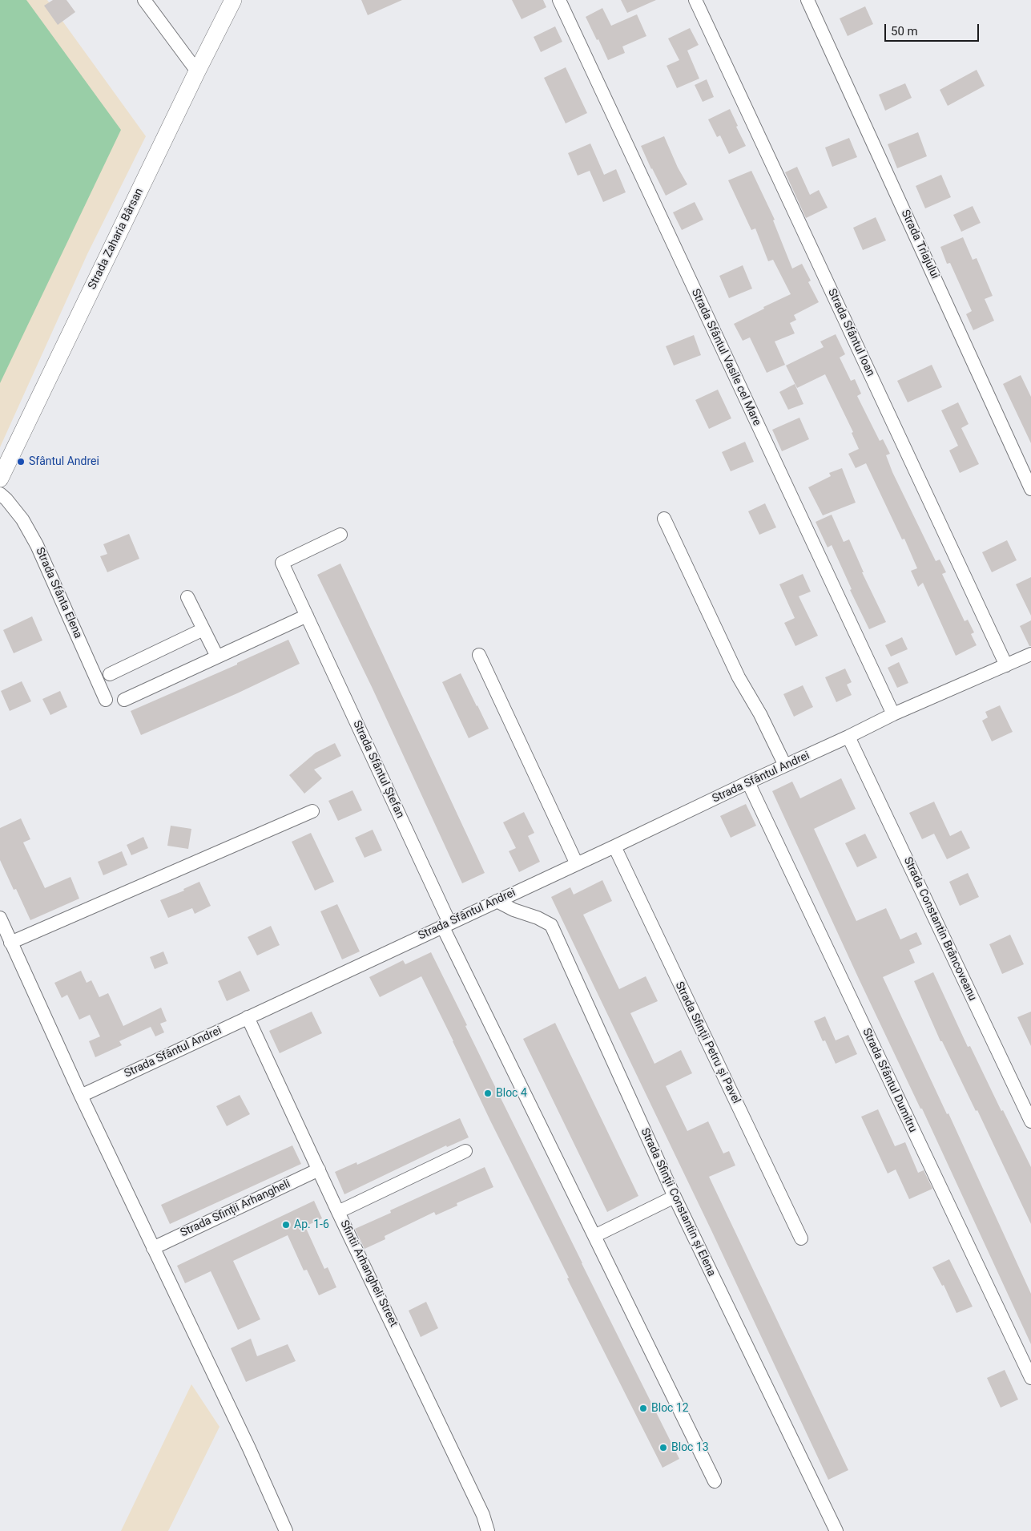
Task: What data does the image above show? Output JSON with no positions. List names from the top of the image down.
{
  "streets": {
    "main road": ["Strada Zaharia Bârsan"],
    "street": [
      "Strada Triajului",
      "Strada Sfântul Ioan",
      "Strada Sfântul Vasile cel Mare",
      "Strada Sfânta Elena",
      "Strada Sfântul Ștefan",
      "Strada Sfântul Andrei",
      "Strada Constantin Brâncoveanu",
      "Strada Sfinții Petru și Pavel",
      "Strada Sfântul Dumitru",
      "Strada Sfinții Constantin și Elena",
      "Strada Sfinții Arhangheli",
      "Sfintii Arhangheli Street"
    ]
  },
  "crossings": [
    ["Strada Sfântul Ioan", "Strada Sfântul Andrei"],
    ["Strada Sfântul Vasile cel Mare", "Strada Sfântul Andrei"],
    ["Strada Sfântul Ștefan", "Strada Sfântul Andrei"],
    ["Strada Sfântul Andrei", "Strada Constantin Brâncoveanu"],
    ["Strada Sfântul Andrei", "Strada Sfinții Petru și Pavel"],
    ["Strada Sfântul Andrei", "Strada Sfântul Dumitru"],
    ["Strada Sfântul Andrei", "Strada Sfinții Constantin și Elena"],
    ["Strada Sfântul Andrei", "Sfintii Arhangheli Street"],
    ["Strada Sfinții Arhangheli", "Sfintii Arhangheli Street"]
  ],
  "places": [
    "Sfântul Andrei",
    "Bloc 4",
    "Ap. 1-6",
    "Bloc 12",
    "Bloc 13"
  ],
  "scale_bar": "50 m"
}
